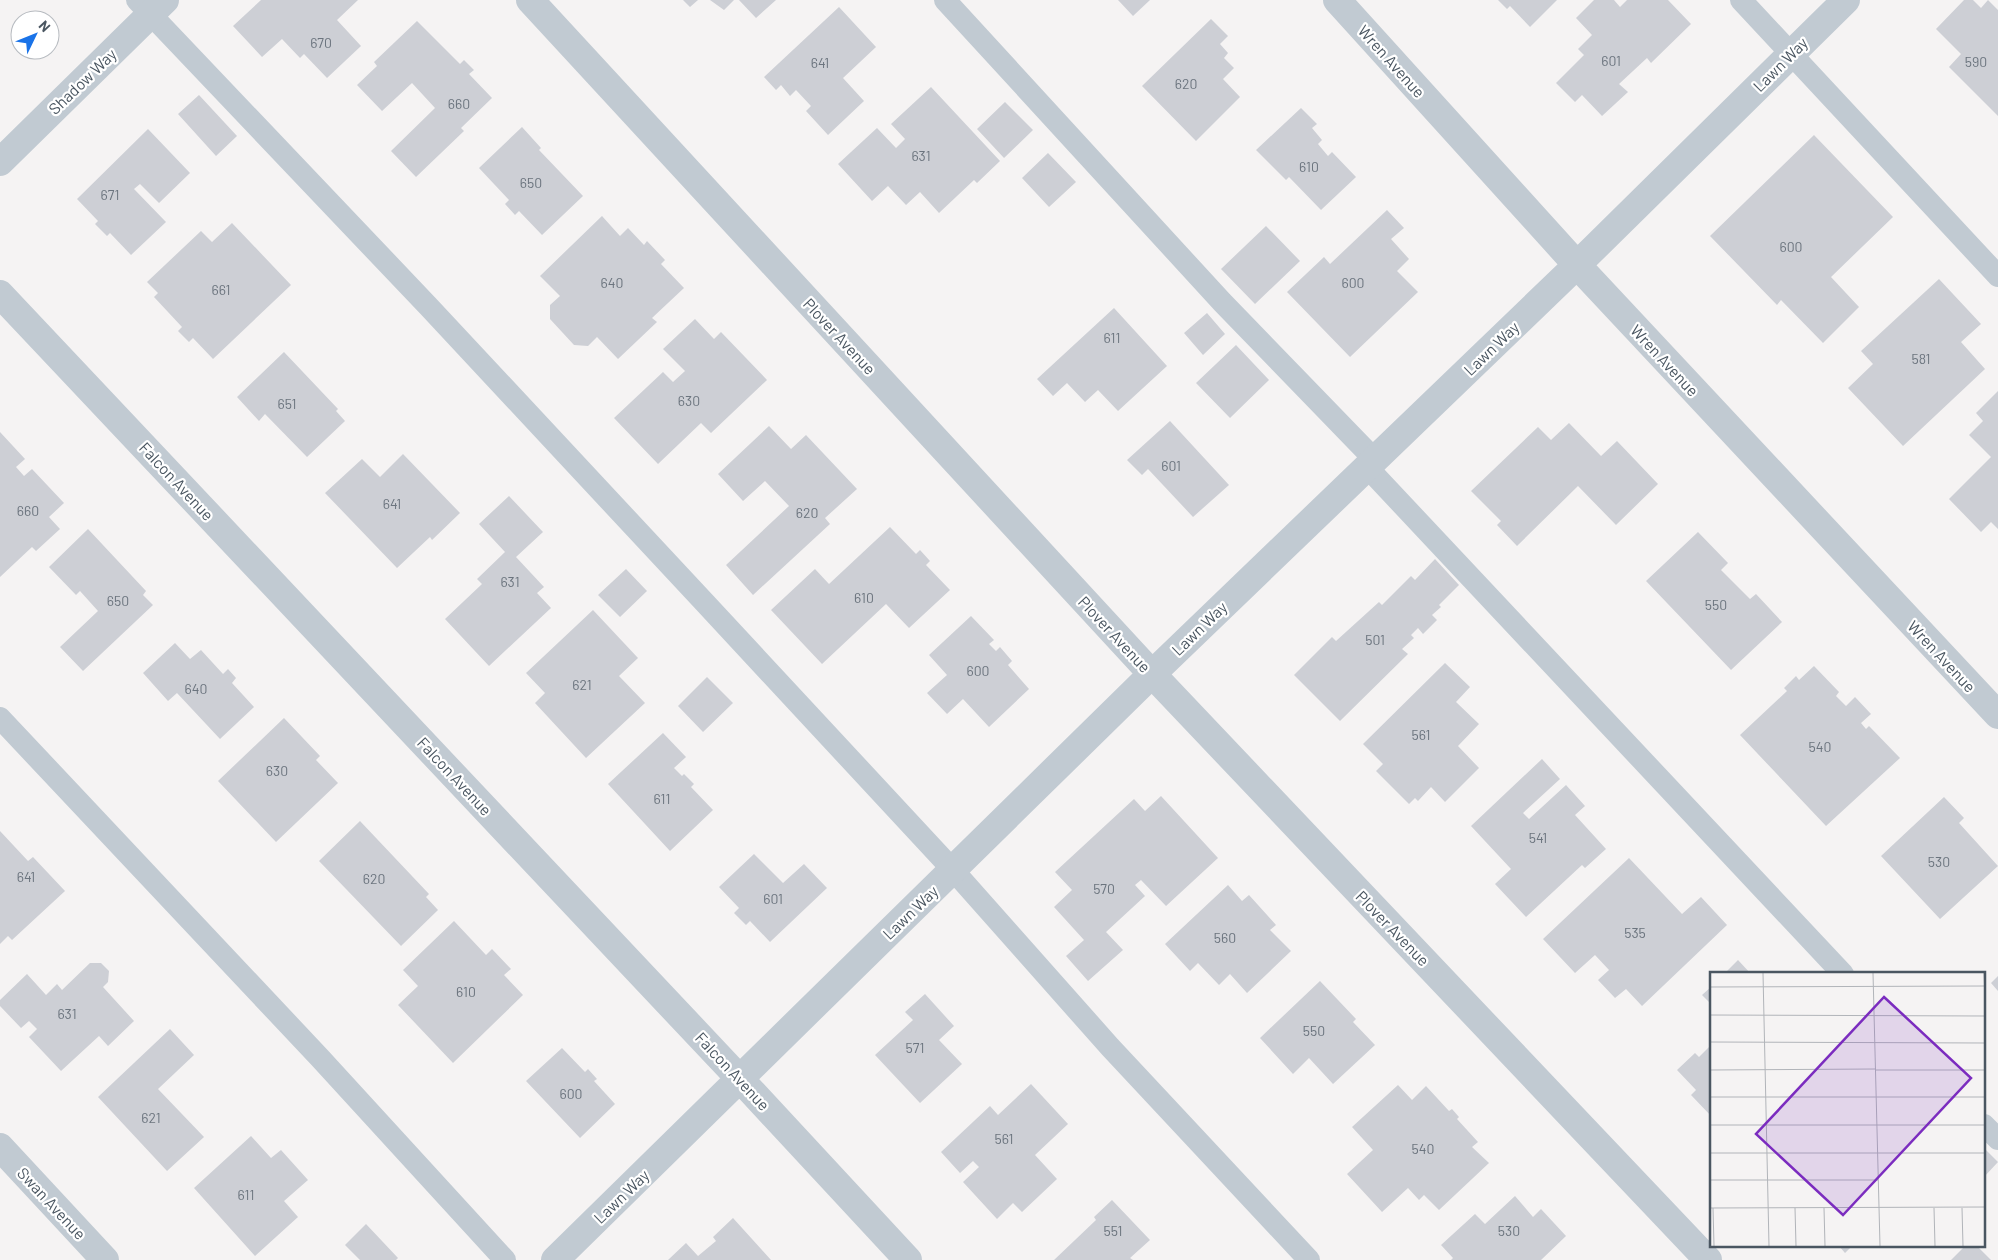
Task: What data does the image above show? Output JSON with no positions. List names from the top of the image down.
{
  "streets": {
    "street": [
      "Wren Avenue",
      "Lawn Way",
      "Shadow Way",
      "Plover Avenue",
      "Falcon Avenue",
      "Swan Avenue"
    ]
  },
  "crossings": [
    ["Wren Avenue", "Lawn Way"],
    ["Lawn Way", "Plover Avenue"],
    ["Lawn Way", "Falcon Avenue"]
  ],
  "house_numbers": [
    "670",
    "601",
    "590",
    "641",
    "620",
    "660",
    "631",
    "610",
    "650",
    "671",
    "600",
    "640",
    "600",
    "661",
    "611",
    "581",
    "630",
    "651",
    "601",
    "641",
    "660",
    "620",
    "631",
    "610",
    "650",
    "550",
    "501",
    "600",
    "621",
    "640",
    "561",
    "540",
    "630",
    "611",
    "541",
    "530",
    "641",
    "620",
    "570",
    "601",
    "535",
    "560",
    "610",
    "631",
    "550",
    "571",
    "600",
    "621",
    "561",
    "540",
    "611",
    "551",
    "530"
  ],
  "north": "top right"
}
